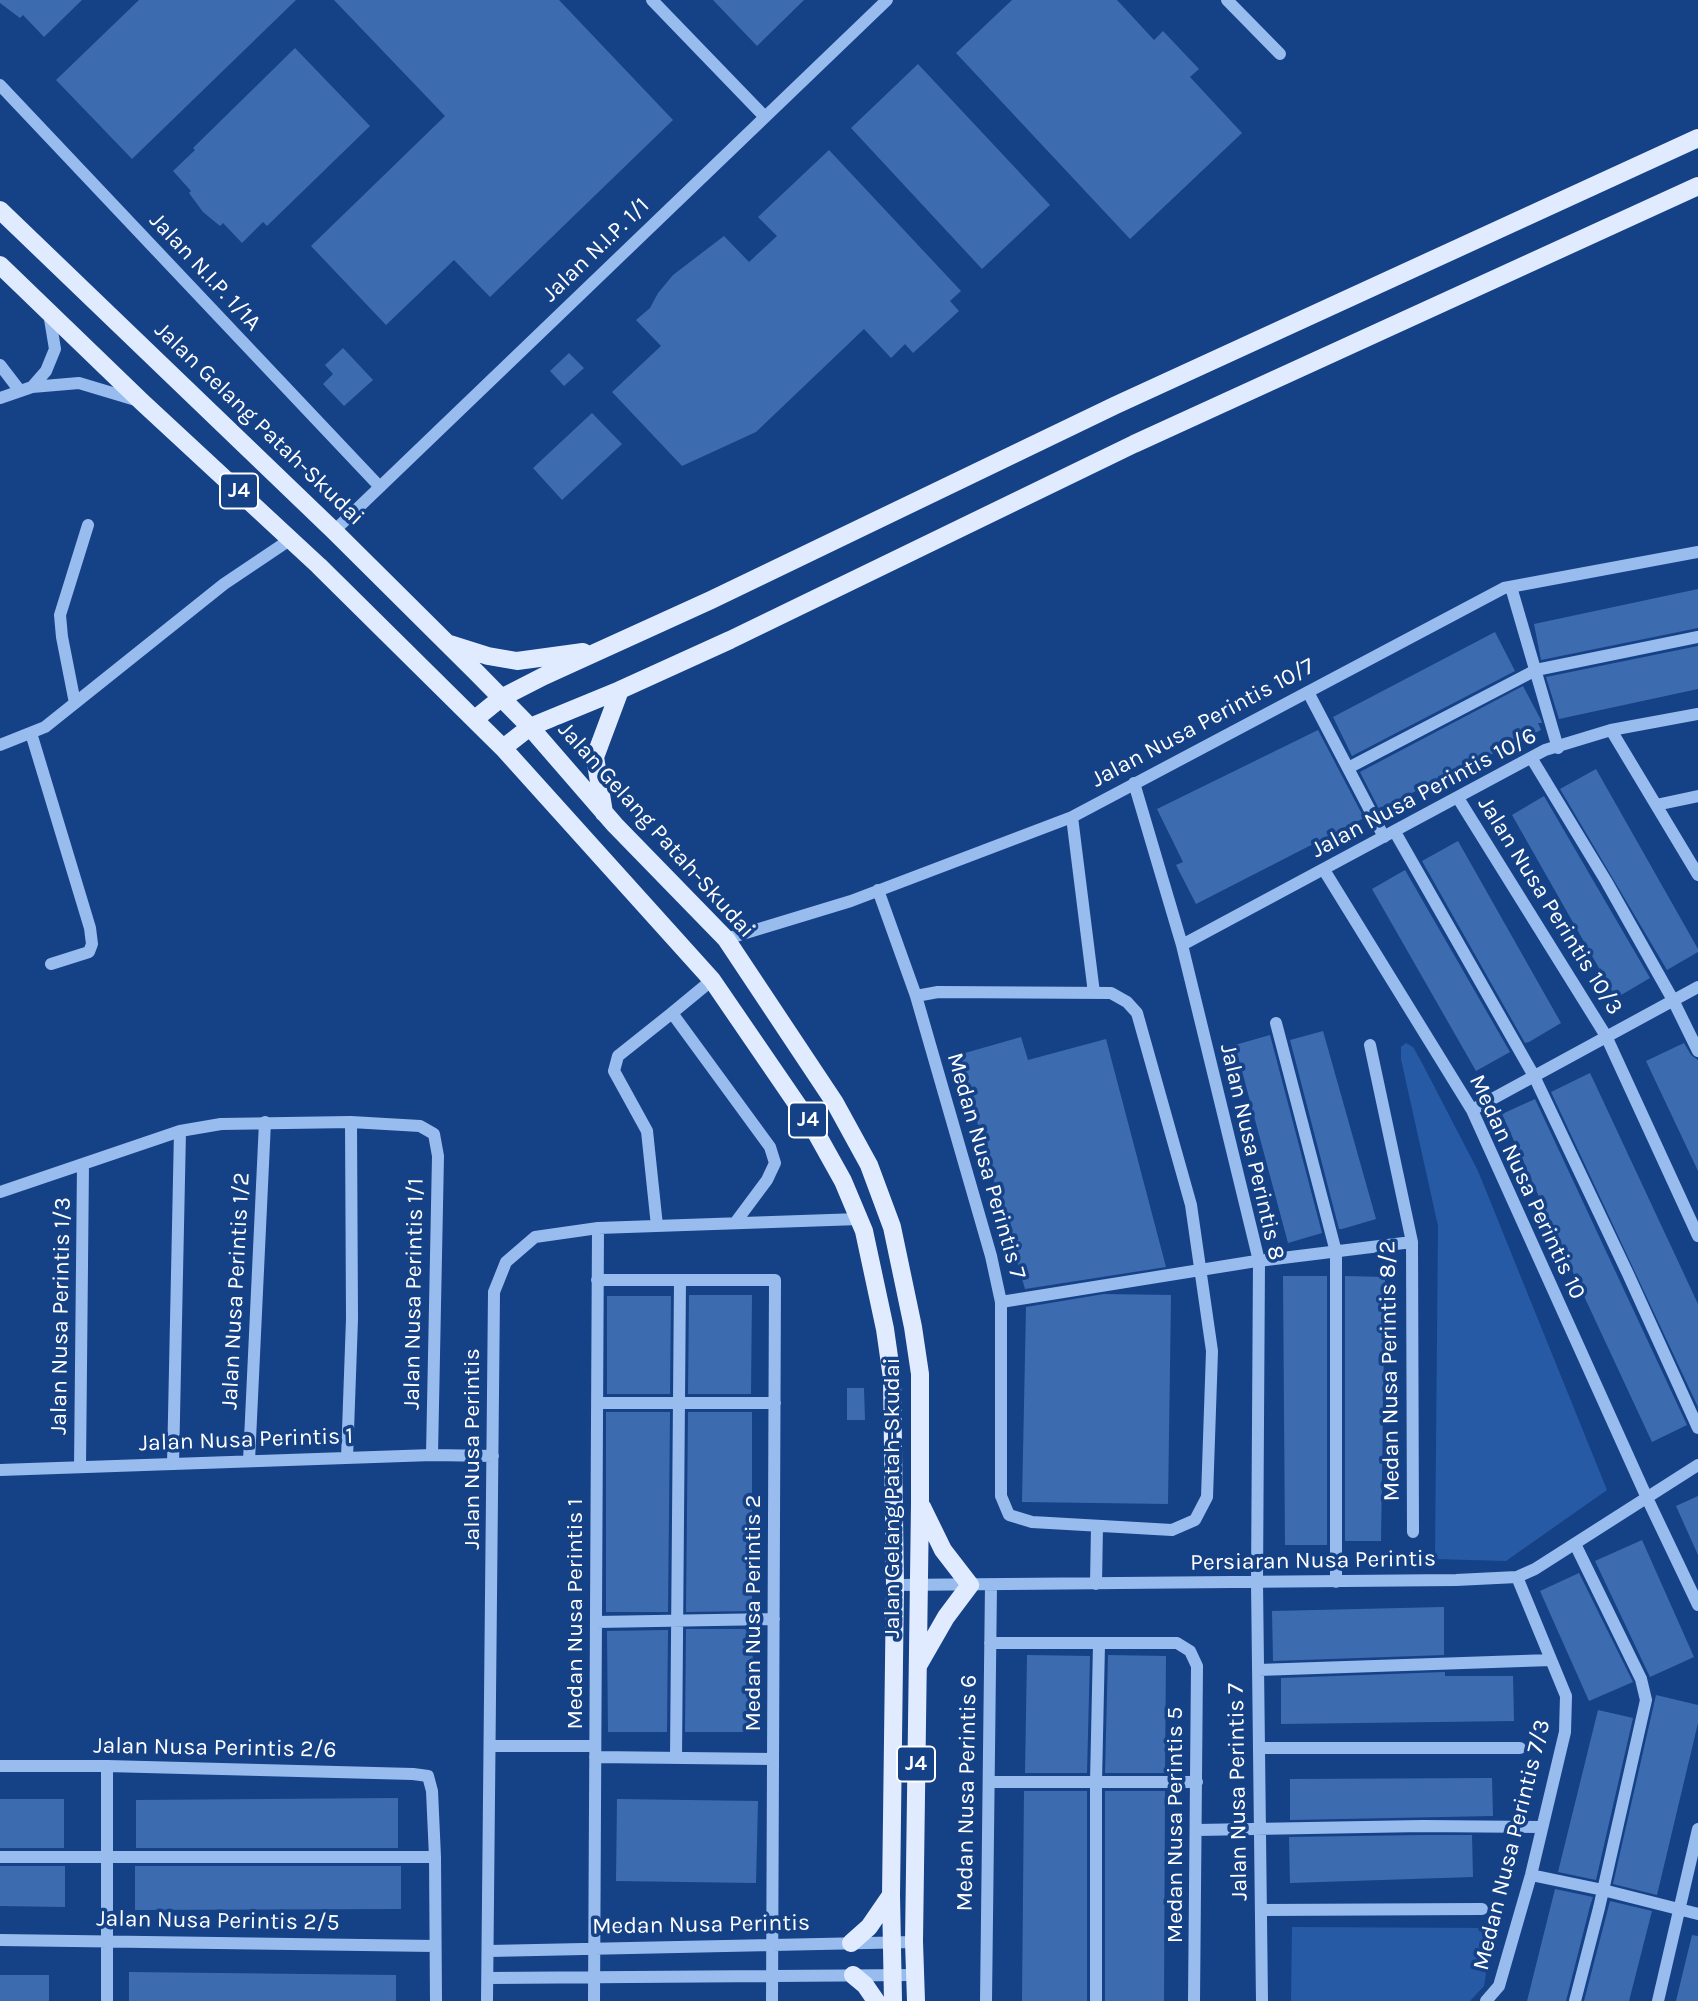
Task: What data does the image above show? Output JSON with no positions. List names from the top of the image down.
{
  "streets": {
    "main road": ["Jalan Gelang Patah-Skudai", "J4"],
    "street": [
      "Jalan N.I.P. 1/1",
      "Jalan N.I.P. 1/1A",
      "Jalan Nusa Perintis 10/7",
      "Jalan Nusa Perintis 10/6",
      "Jalan Nusa Perintis 10/3",
      "Jalan Nusa Perintis 8",
      "Medan Nusa Perintis 7",
      "Medan Nusa Perintis 10",
      "Jalan Nusa Perintis 1/2",
      "Jalan Nusa Perintis 1/1",
      "Jalan Nusa Perintis 1/3",
      "Medan Nusa Perintis 8/2",
      "Jalan Nusa Perintis 1",
      "Jalan Nusa Perintis",
      "Persiaran Nusa Perintis",
      "Medan Nusa Perintis 2",
      "Medan Nusa Perintis 1",
      "Jalan Nusa Perintis 2/6",
      "Jalan Nusa Perintis 7",
      "Medan Nusa Perintis 6",
      "Medan Nusa Perintis 5",
      "Medan Nusa Perintis 7/3",
      "Jalan Nusa Perintis 2/5",
      "Medan Nusa Perintis"
    ]
  },
  "crossings": [
    ["Jalan N.I.P. 1/1", "Jalan N.I.P. 1/1A"],
    ["Jalan N.I.P. 1/1", "Jalan Gelang Patah-Skudai"],
    ["Jalan Gelang Patah-Skudai", "Jalan Nusa Perintis 10/7"],
    ["Jalan Gelang Patah-Skudai", "Jalan Nusa Perintis"],
    ["Jalan Gelang Patah-Skudai", "Persiaran Nusa Perintis"],
    ["Jalan Gelang Patah-Skudai", "Medan Nusa Perintis"],
    ["Jalan Nusa Perintis 10/7", "Jalan Nusa Perintis 8"],
    ["Jalan Nusa Perintis 10/6", "Jalan Nusa Perintis 10/3"],
    ["Jalan Nusa Perintis 10/6", "Jalan Nusa Perintis 8"],
    ["Jalan Nusa Perintis 10/6", "Medan Nusa Perintis 10"],
    ["Jalan Nusa Perintis 8", "Persiaran Nusa Perintis"],
    ["Jalan Nusa Perintis 8", "Jalan Nusa Perintis 7"],
    ["Medan Nusa Perintis 10", "Persiaran Nusa Perintis"],
    ["Jalan Nusa Perintis 1/2", "Jalan Nusa Perintis 1"],
    ["Jalan Nusa Perintis 1/1", "Jalan Nusa Perintis 1"],
    ["Jalan Nusa Perintis 1/3", "Jalan Nusa Perintis 1"],
    ["Jalan Nusa Perintis 1", "Jalan Nusa Perintis"],
    ["Jalan Nusa Perintis", "Medan Nusa Perintis"],
    ["Persiaran Nusa Perintis", "Jalan Nusa Perintis 7"],
    ["Persiaran Nusa Perintis", "Medan Nusa Perintis 6"],
    ["Persiaran Nusa Perintis", "Medan Nusa Perintis 7/3"],
    ["Medan Nusa Perintis 2", "Medan Nusa Perintis"],
    ["Medan Nusa Perintis 1", "Medan Nusa Perintis"]
  ]
}
